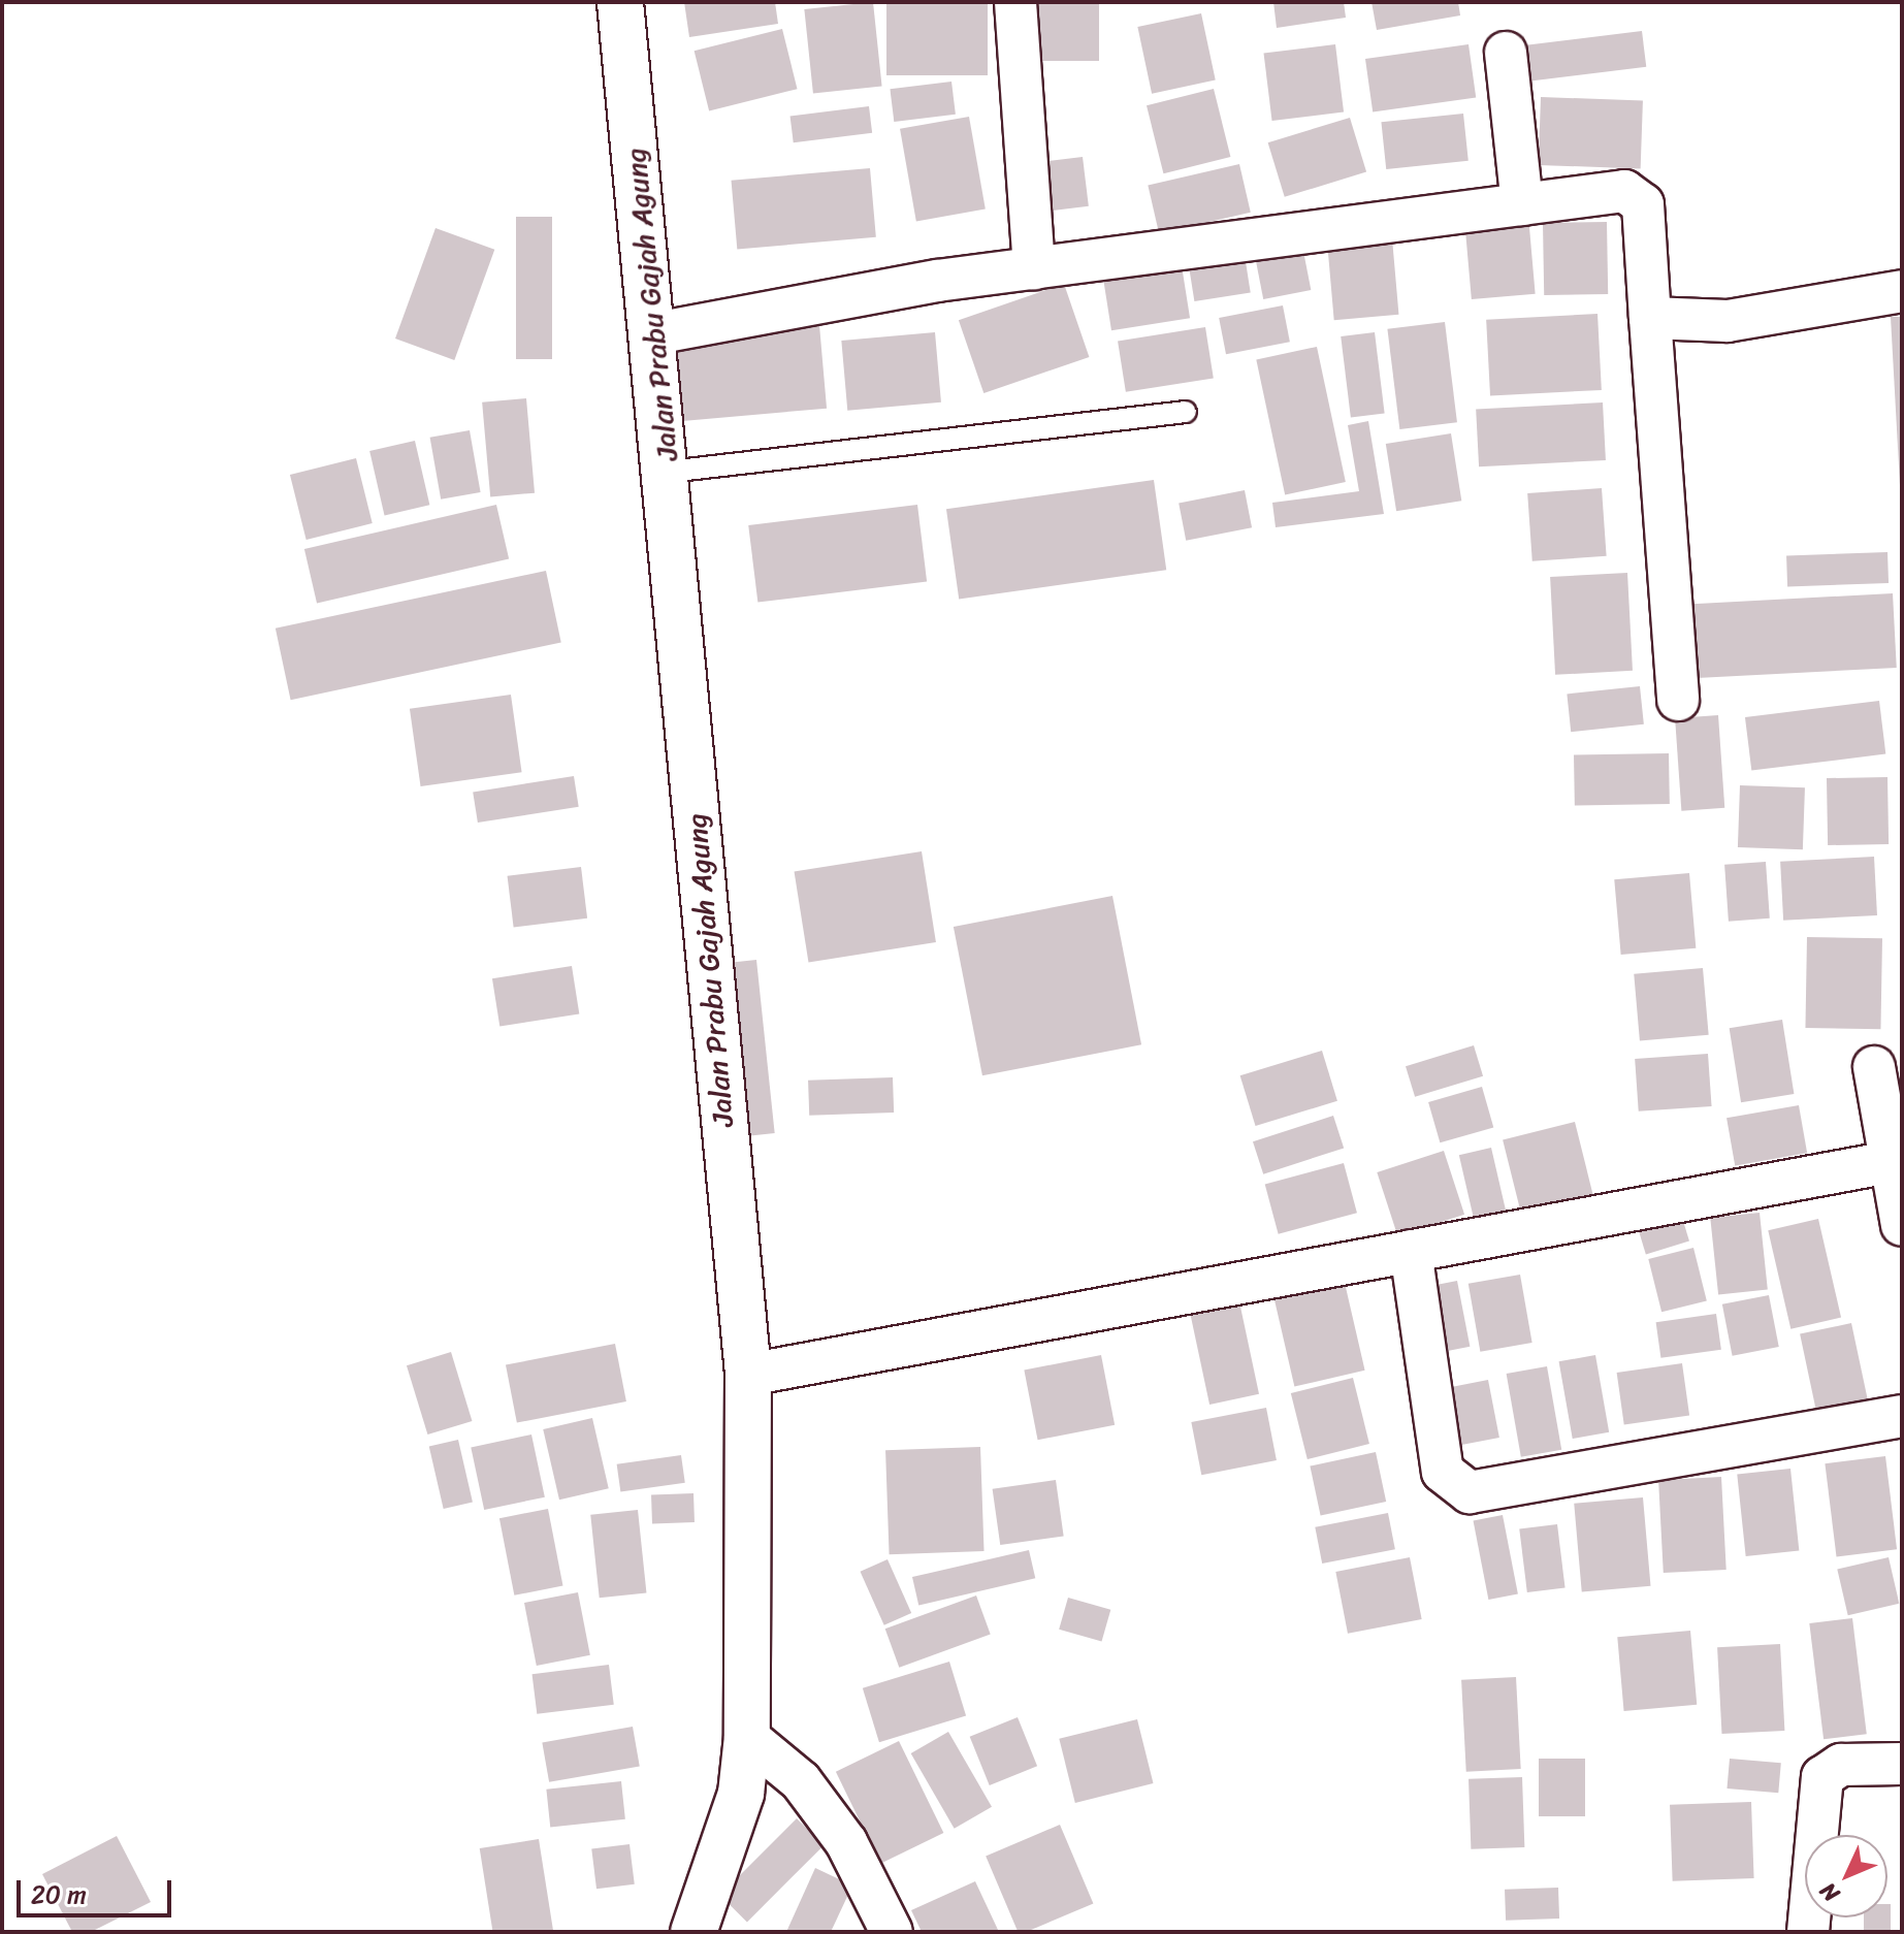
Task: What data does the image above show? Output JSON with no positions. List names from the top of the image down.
{
  "streets": {
    "highway": ["Jalan Prabu Gajah Agung"]
  },
  "scale_bar": "20 m",
  "north": "bottom left"
}
